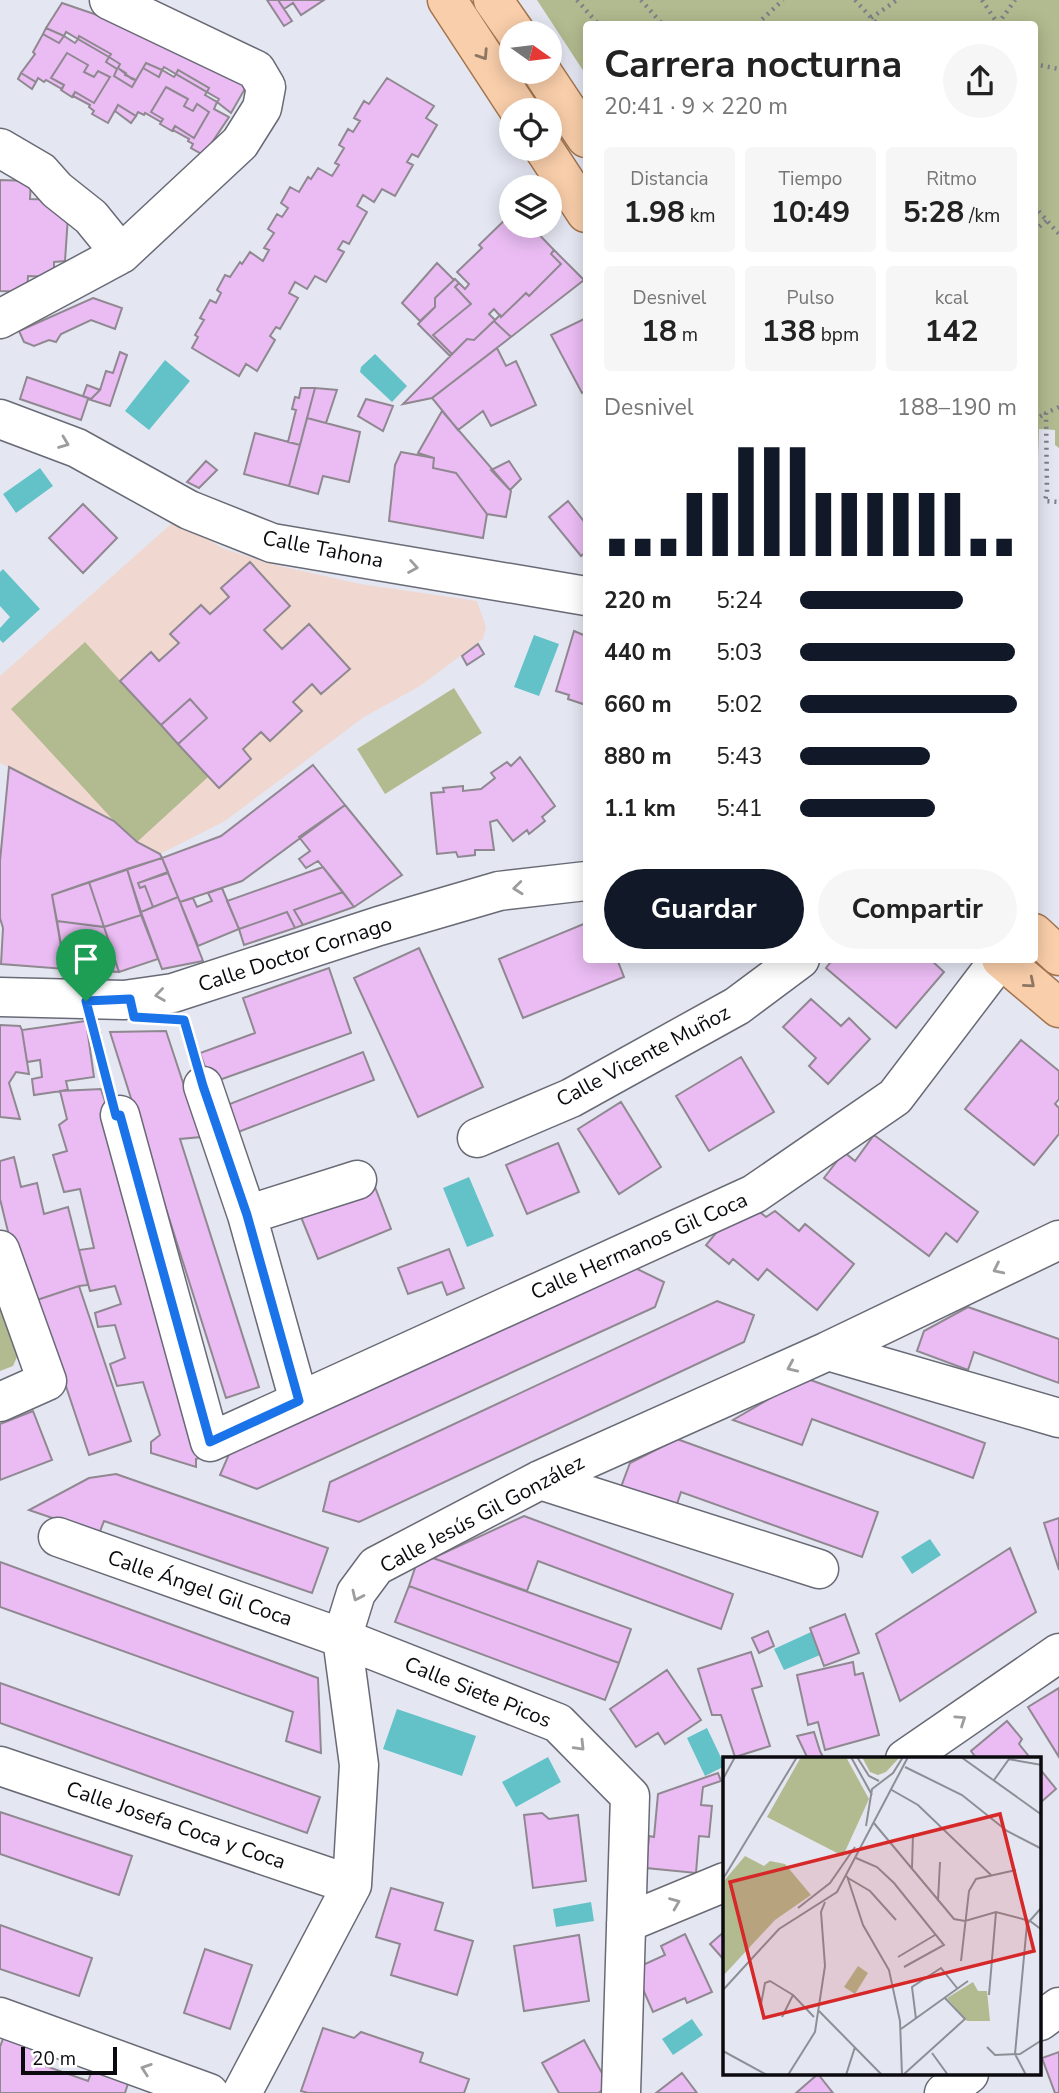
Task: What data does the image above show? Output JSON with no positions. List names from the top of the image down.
{
  "streets": {
    "street": [
      "Calle Tahona",
      "Calle Doctor Cornago",
      "Calle Vicente Muñoz",
      "Calle Hermanos Gil Coca",
      "Calle Jesús Gil González",
      "Calle Ángel Gil Coca",
      "Calle Siete Picos",
      "Calle Josefa Coca y Coca"
    ]
  },
  "crossings": [
    ["Calle Jesús Gil González", "Calle Ángel Gil Coca"],
    ["Calle Jesús Gil González", "Calle Siete Picos"],
    ["Calle Jesús Gil González", "Calle Josefa Coca y Coca"],
    ["Calle Ángel Gil Coca", "Calle Siete Picos"]
  ],
  "one_way": [
    "Calle Tahona",
    "Calle Doctor Cornago",
    "Calle Jesús Gil González",
    "Calle Siete Picos"
  ],
  "scale_bar": "20 m",
  "north": "right",
  "page": {
    "heading": ["Carrera nocturna", "20:41 · 9 × 220 m"],
    "stats": [
      ["Distancia", "1.98 km"],
      ["Tiempo", "10:49"],
      ["Ritmo", "5:28 /km"],
      ["Desnivel", "18 m"],
      ["Pulso", "138 bpm"],
      ["kcal", "142"]
    ],
    "chart": ["Desnivel", "188–190 m"],
    "list": [
      {
        "name": "220 m",
        "note": "5:24"
      },
      {
        "name": "440 m",
        "note": "5:03"
      },
      {
        "name": "660 m",
        "note": "5:02"
      },
      {
        "name": "880 m",
        "note": "5:43"
      },
      {
        "name": "1.1 km",
        "note": "5:41"
      }
    ],
    "buttons": ["Guardar", "Compartir"],
    "scale": "20 m"
  }
}
